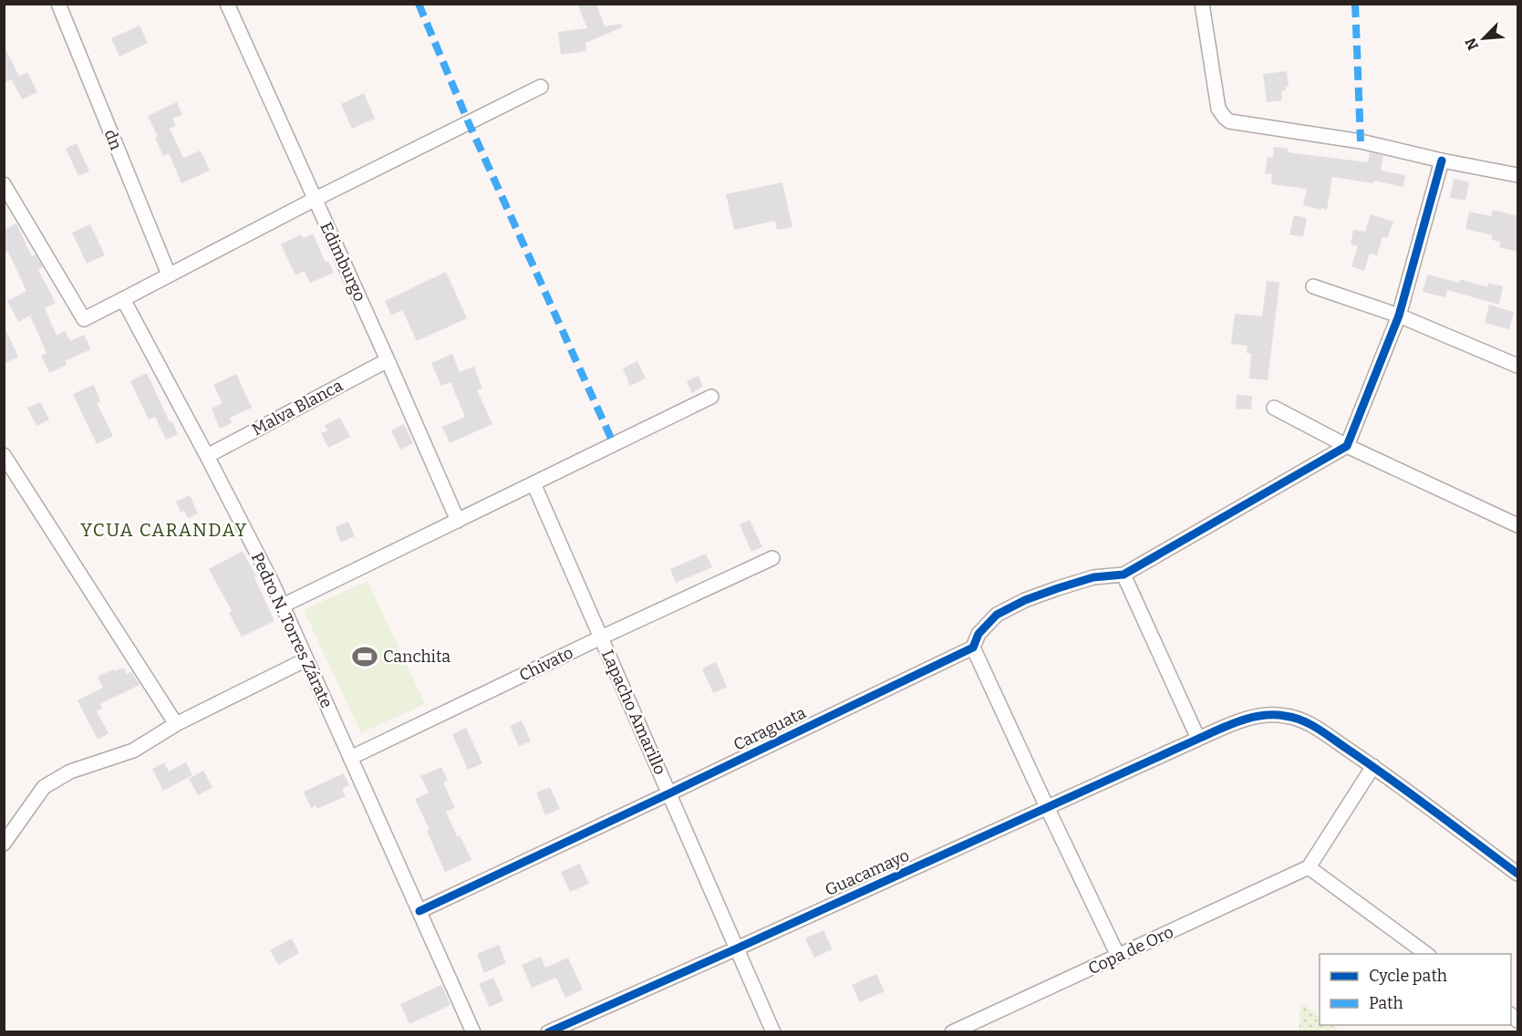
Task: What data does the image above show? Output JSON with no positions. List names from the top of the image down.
{
  "streets": {
    "street": [
      "dn",
      "Edimburgo",
      "Malva Blanca",
      "Pedro N. Torres Zárate",
      "Chivato",
      "Lapacho Amarillo",
      "Caraguata",
      "Guacamayo",
      "Copa de Oro"
    ]
  },
  "crossings": [
    ["Edimburgo", "Malva Blanca"],
    ["Malva Blanca", "Pedro N. Torres Zárate"],
    ["Pedro N. Torres Zárate", "Chivato"],
    ["Pedro N. Torres Zárate", "Caraguata"],
    ["Chivato", "Lapacho Amarillo"],
    ["Lapacho Amarillo", "Caraguata"],
    ["Lapacho Amarillo", "Guacamayo"]
  ],
  "districts": ["YCUA CARANDAY"],
  "places": {
    "sports": ["Canchita"]
  },
  "legend": ["Cycle path", "Path"],
  "north": "bottom left"
}
